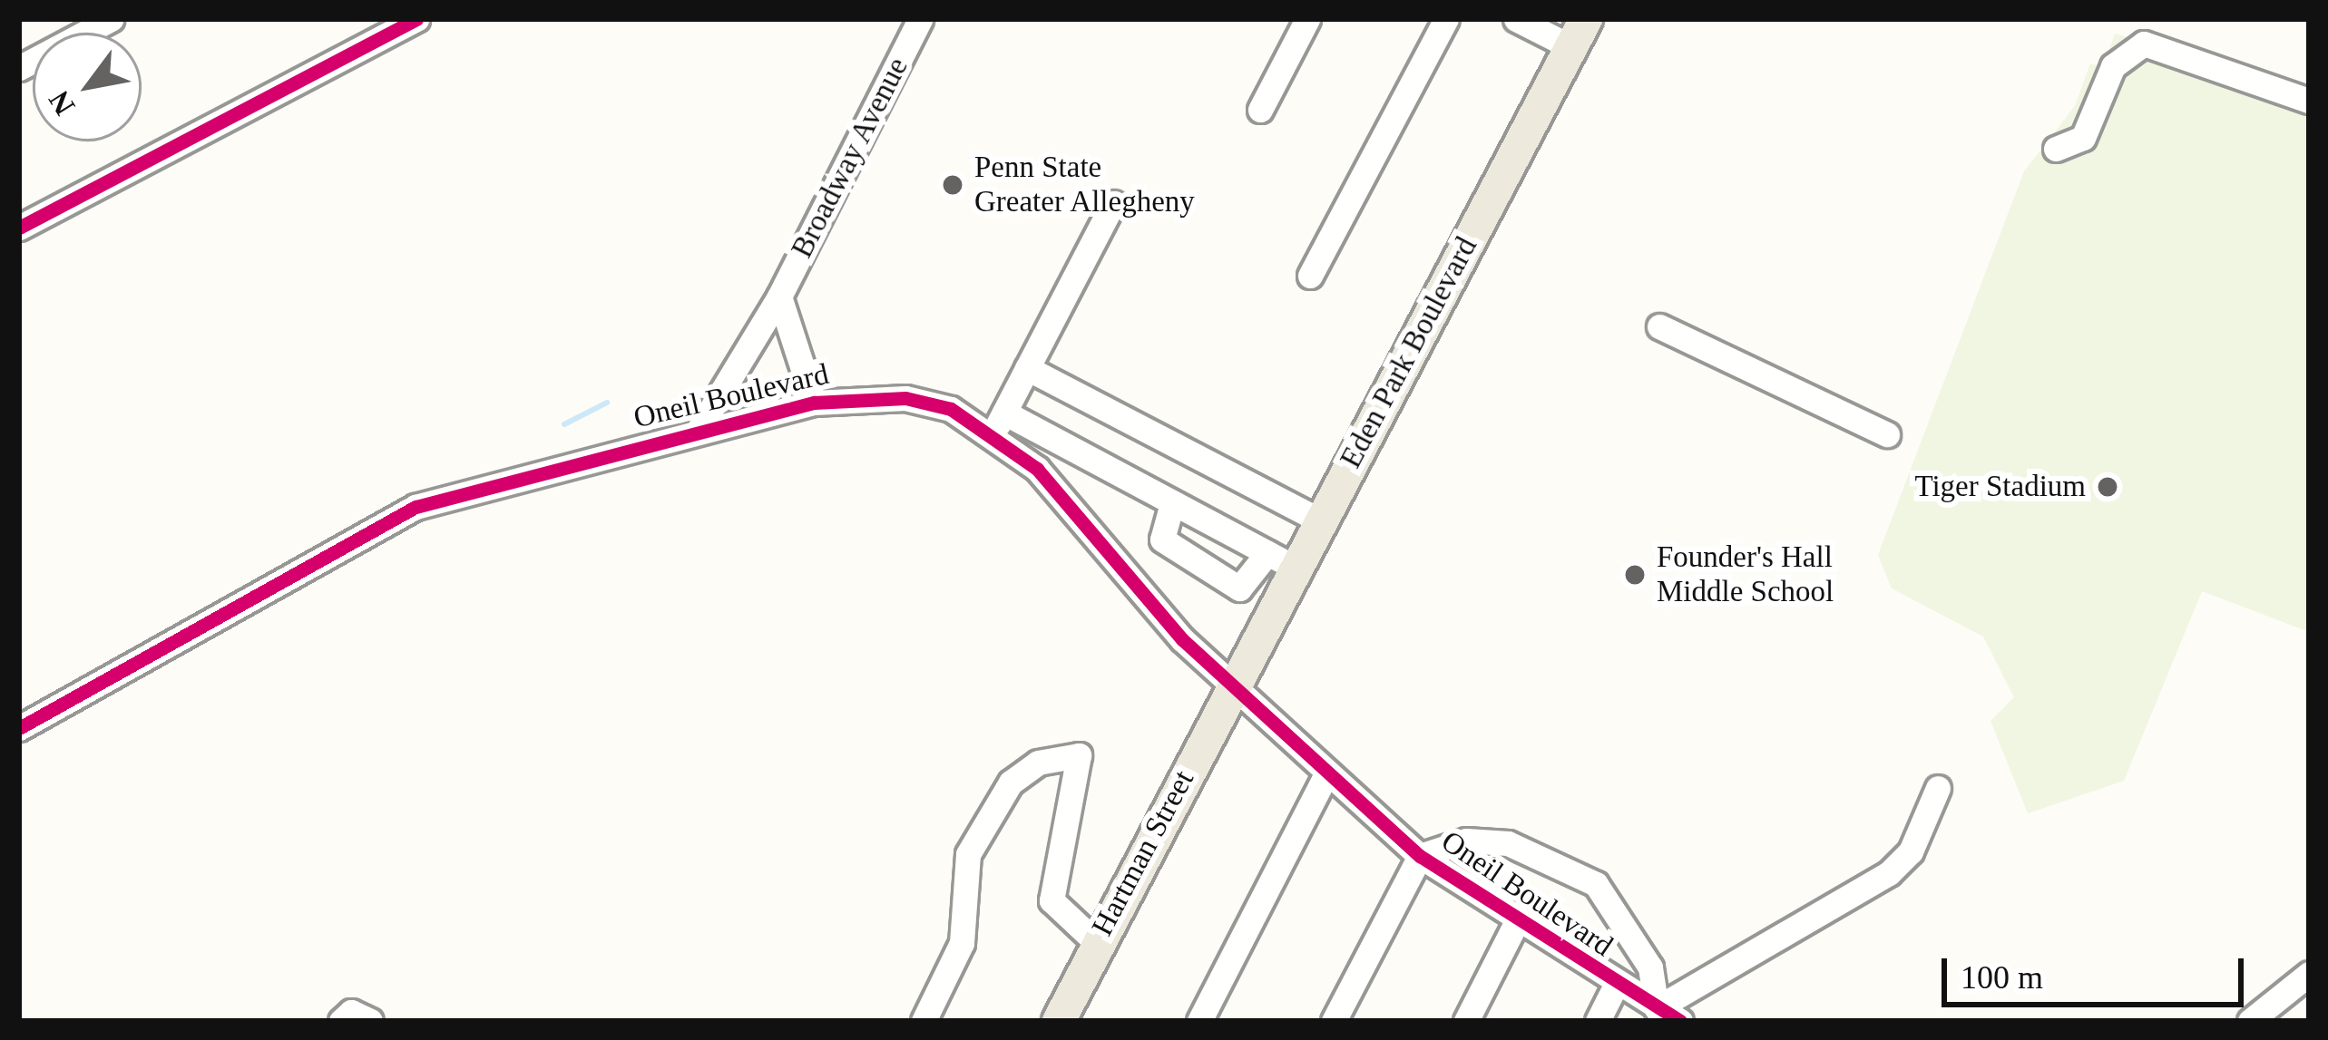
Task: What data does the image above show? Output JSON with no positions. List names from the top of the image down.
{
  "streets": {
    "main road": ["Eden Park Boulevard", "Hartman Street"],
    "street": ["Broadway Avenue", "Oneil Boulevard"]
  },
  "crossings": [
    ["Broadway Avenue", "Oneil Boulevard"],
    ["Eden Park Boulevard", "Oneil Boulevard"],
    ["Eden Park Boulevard", "Hartman Street"],
    ["Oneil Boulevard", "Hartman Street"]
  ],
  "places": ["Penn State Greater Allegheny", "Tiger Stadium", "Founder's Hall Middle School"],
  "scale_bar": "100 m",
  "north": "bottom left"
}
